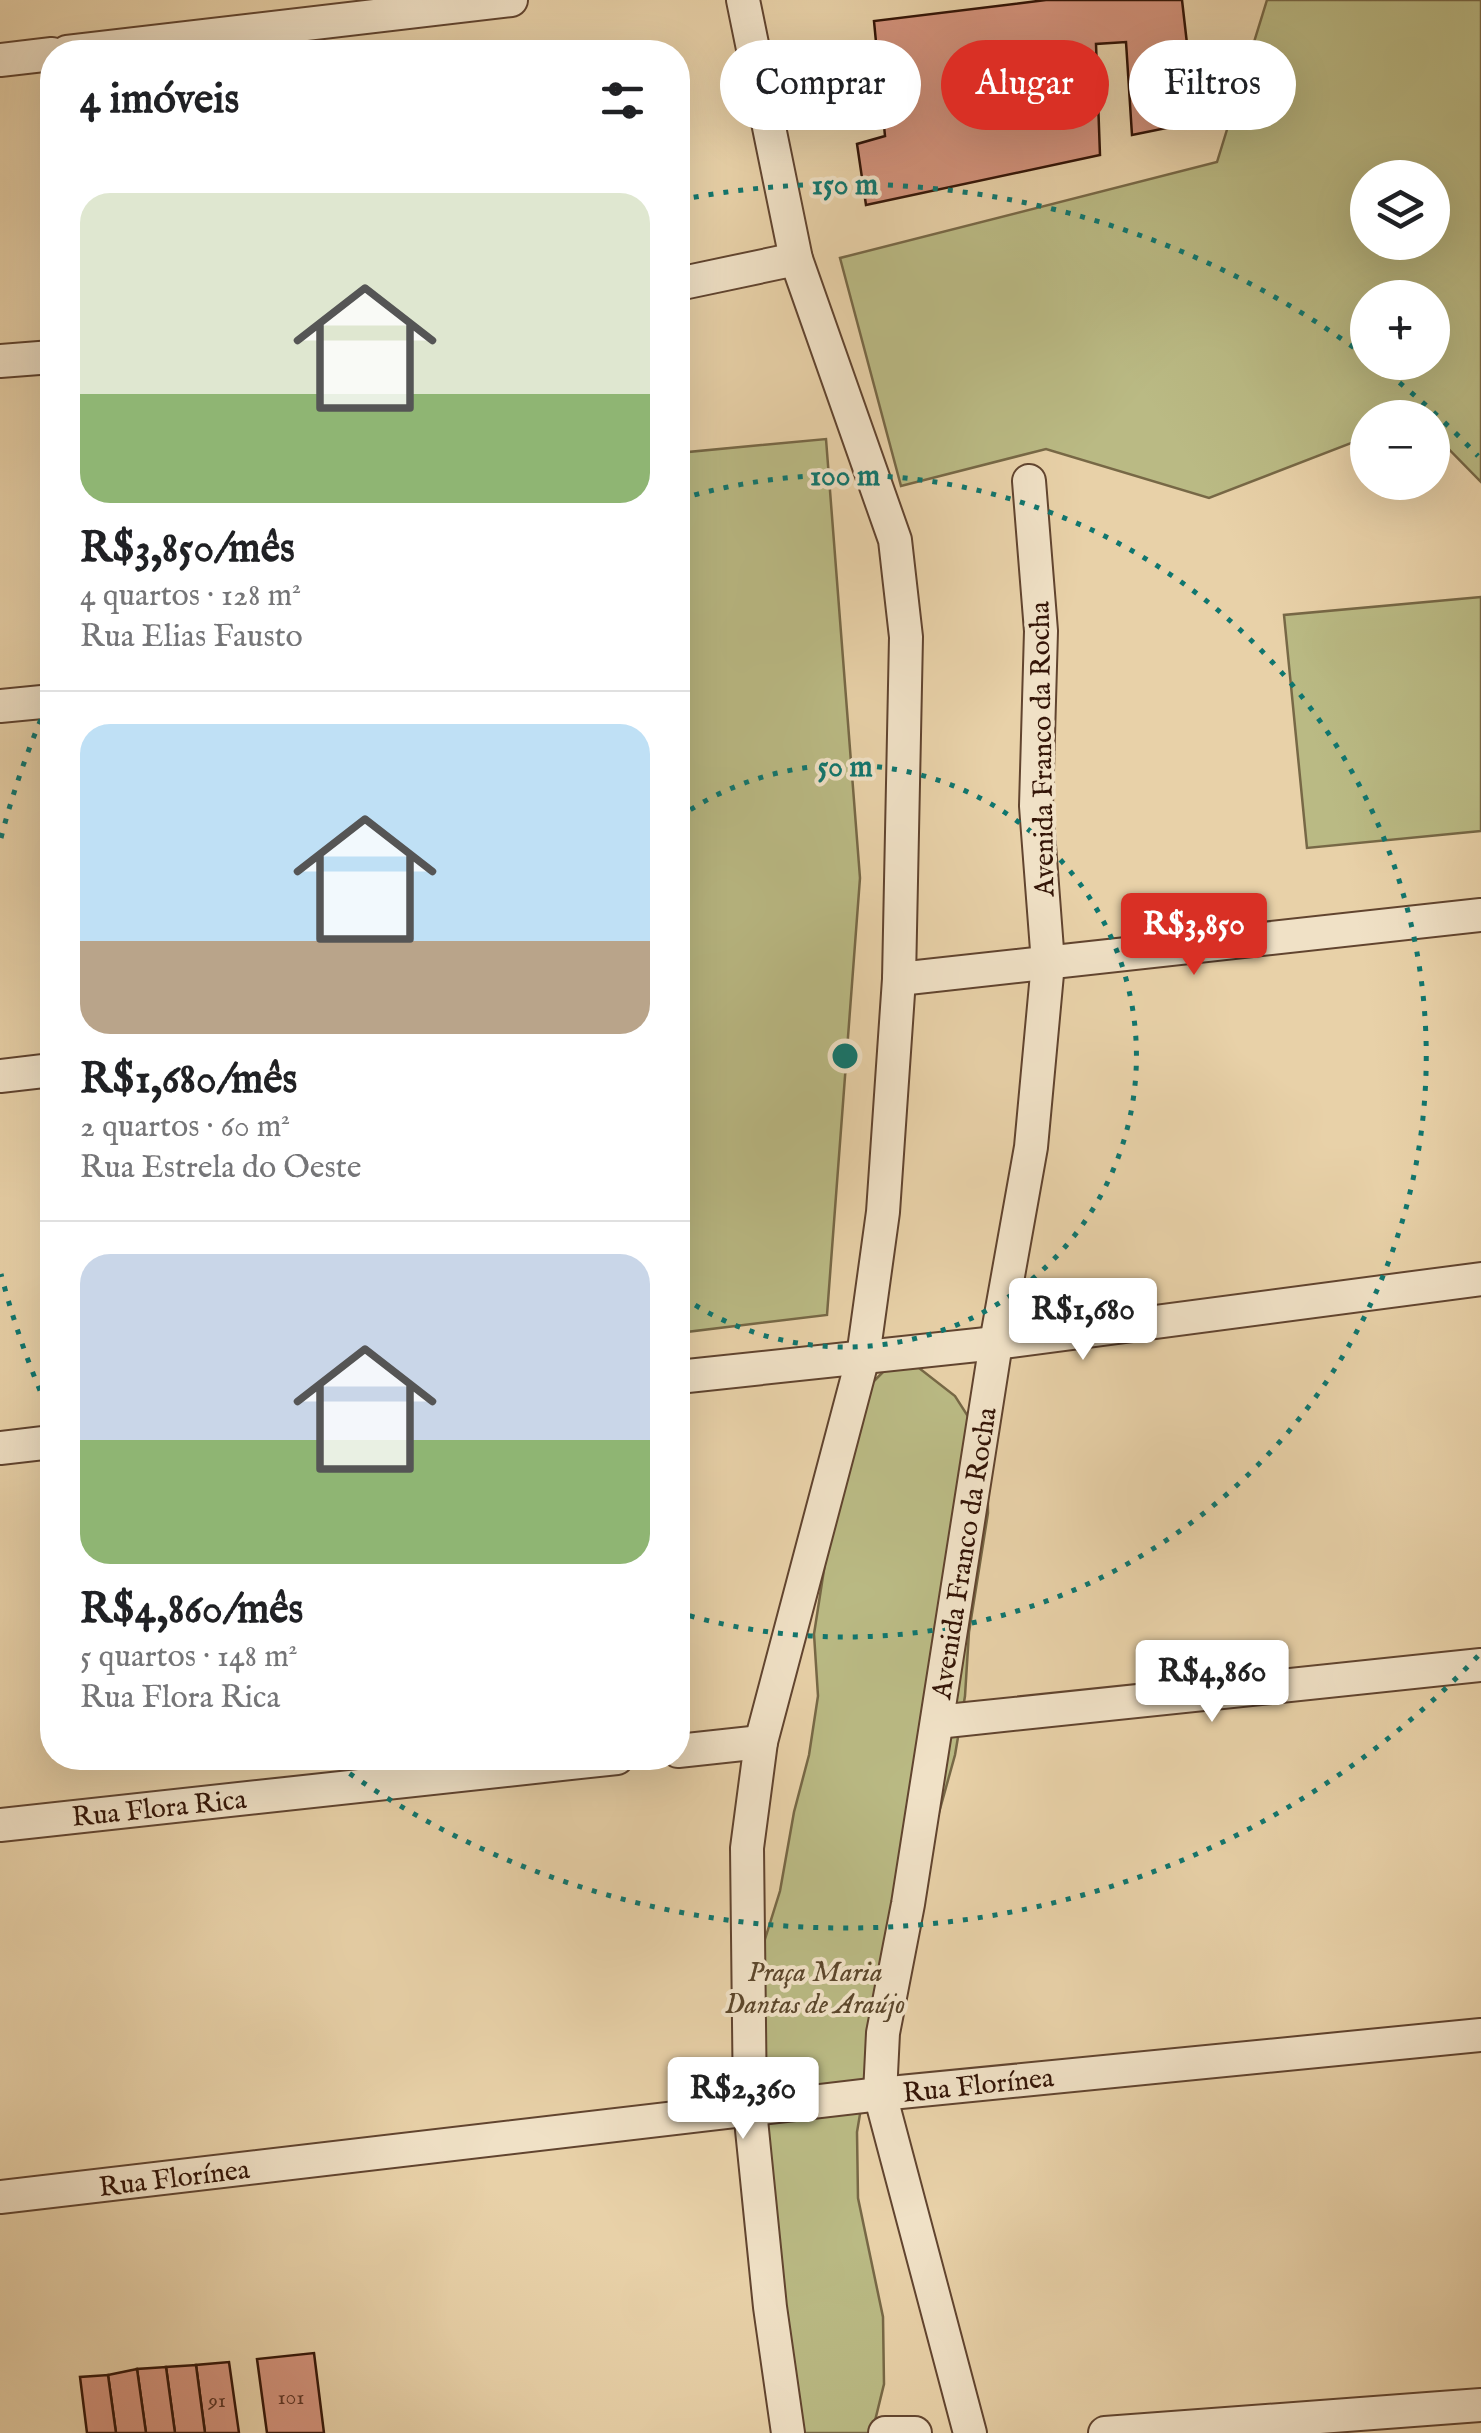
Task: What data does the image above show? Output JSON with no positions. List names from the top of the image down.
{
  "streets": {
    "street": ["Avenida Franco da Rocha", "Rua Flora Rica", "Rua Florínea"]
  },
  "crossings": [
    ["Avenida Franco da Rocha", "Rua Florínea"]
  ],
  "parks": ["Praça Maria Dantas de Araújo"],
  "house_numbers": ["101", "91"],
  "page": {
    "chip": ["Comprar", "Alugar", "Filtros"],
    "heading": "4 imóveis",
    "map_buttons": ["+", "−"],
    "list": [
      {
        "name": "R$3,850/mês",
        "note": "4 quartos · 128 m² · Rua Elias Fausto"
      },
      {
        "name": "R$1,680/mês",
        "note": "2 quartos · 60 m² · Rua Estrela do Oeste"
      },
      {
        "name": "R$4,860/mês",
        "note": "5 quartos · 148 m² · Rua Flora Rica"
      }
    ],
    "price": [
      "R$3,850",
      "R$1,680",
      "R$4,860",
      "R$2,360"
    ]
  },
  "rings": ["150 m", "100 m", "50 m"]
}
